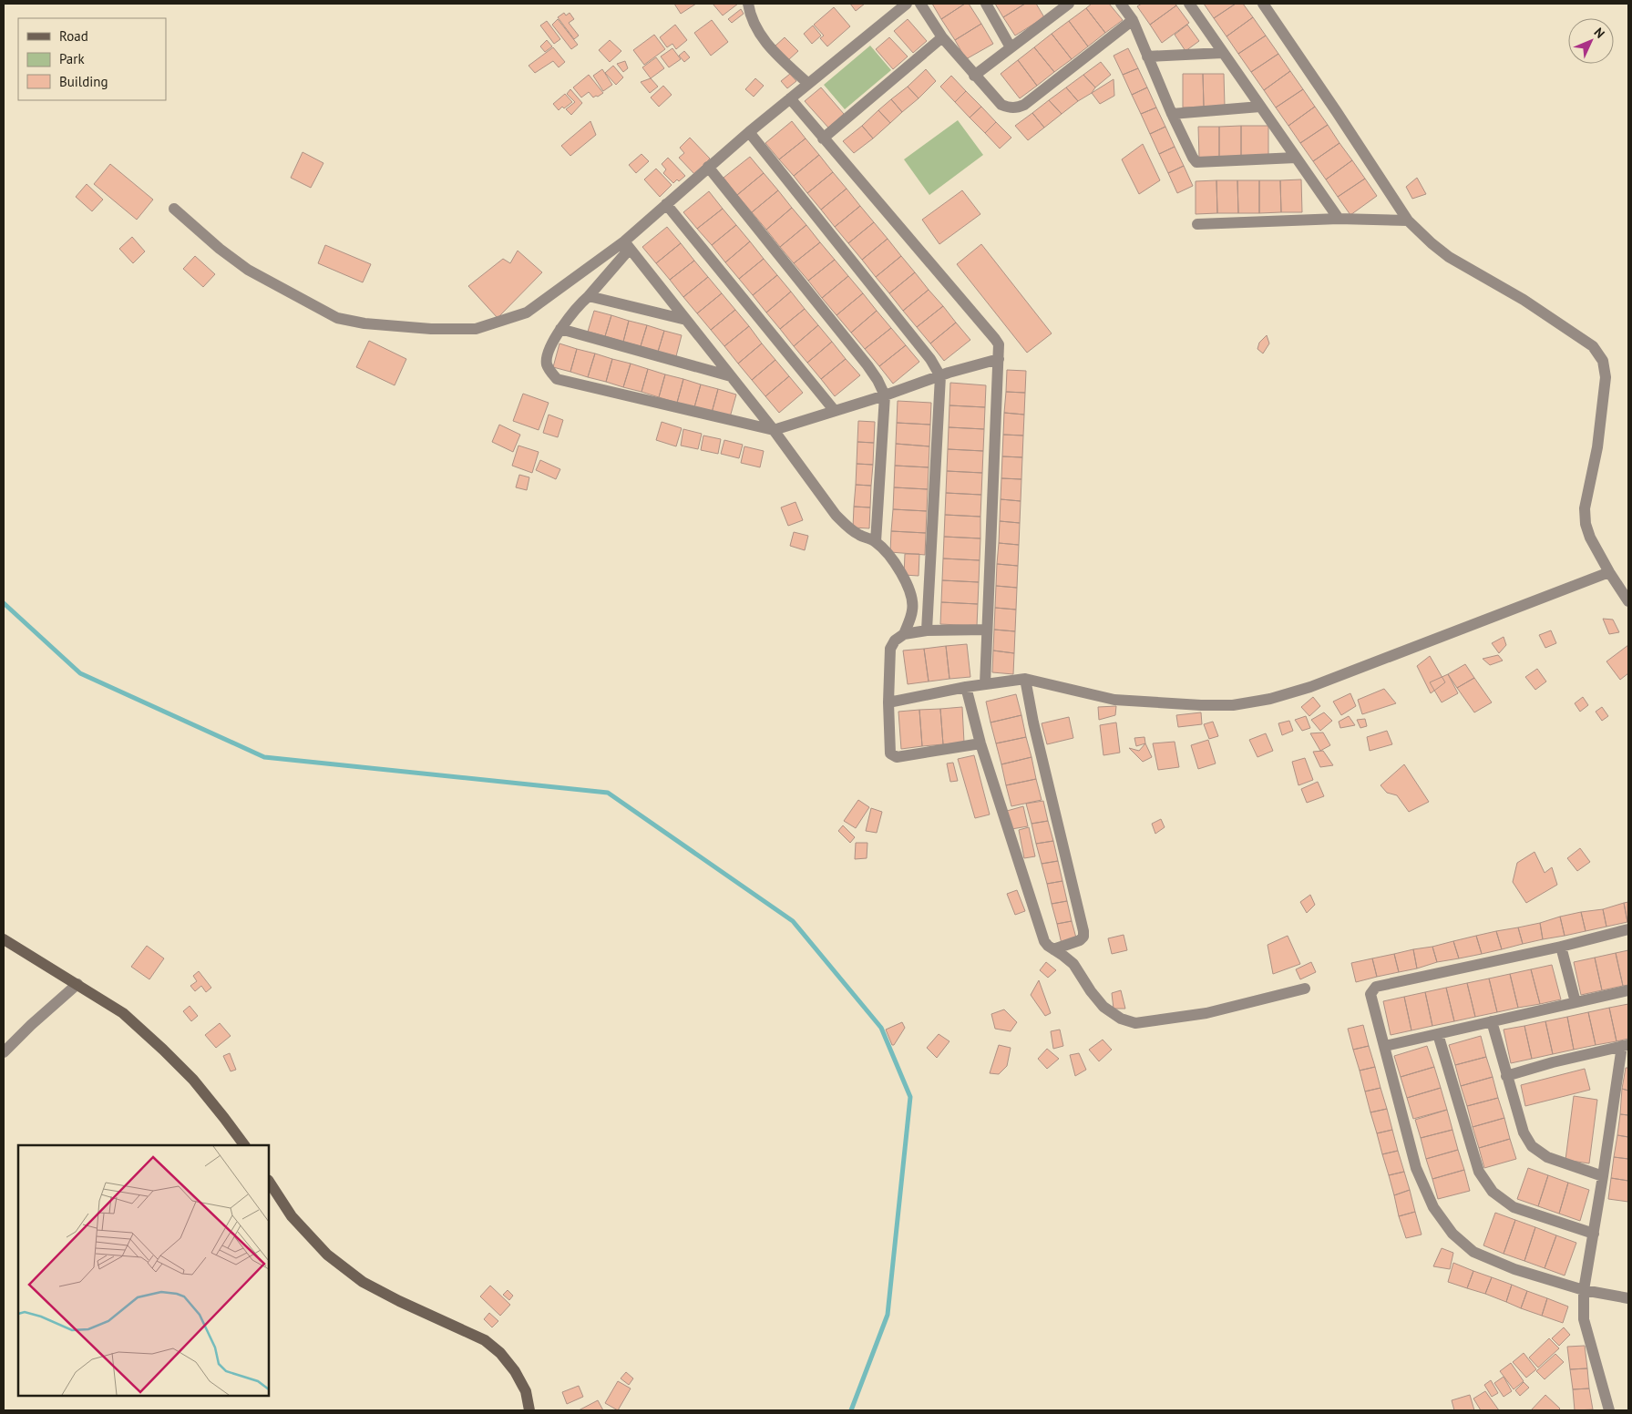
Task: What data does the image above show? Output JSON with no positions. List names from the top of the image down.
{
  "legend": ["Road", "Park", "Building"],
  "north": "top right"
}
